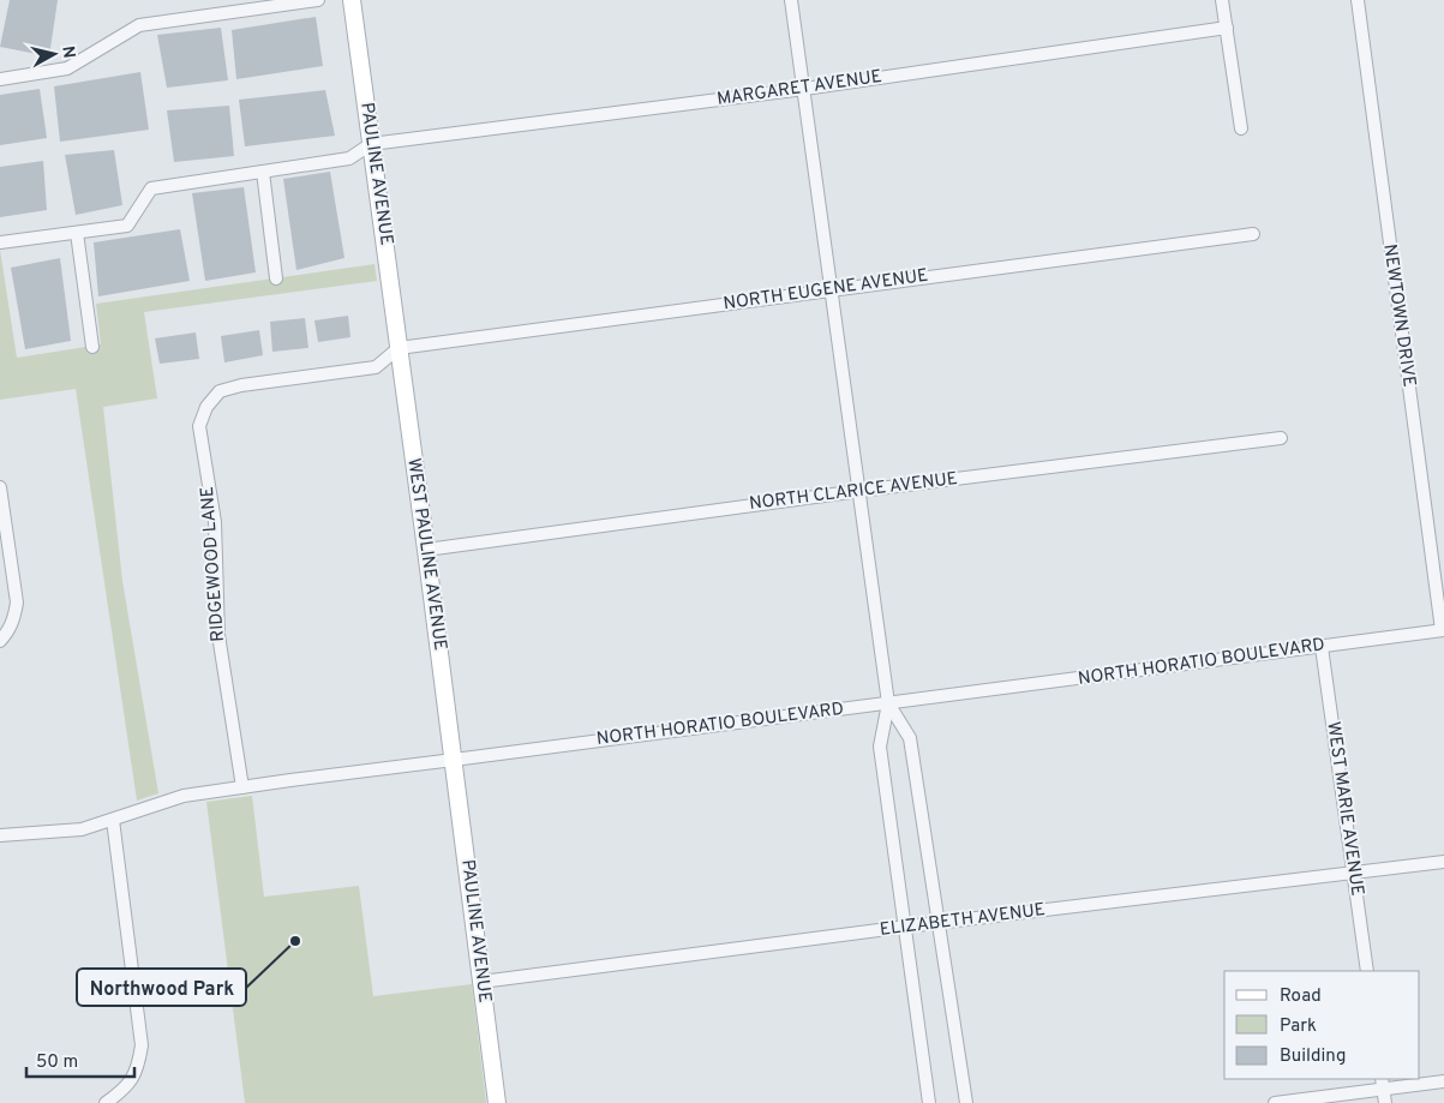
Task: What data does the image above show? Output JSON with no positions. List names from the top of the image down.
{
  "streets": {
    "street": [
      "MARGARET AVENUE",
      "PAULINE AVENUE",
      "NORTH EUGENE AVENUE",
      "NEWTOWN DRIVE",
      "NORTH CLARICE AVENUE",
      "WEST PAULINE AVENUE",
      "RIDGEWOOD LANE",
      "NORTH HORATIO BOULEVARD",
      "WEST MARIE AVENUE",
      "ELIZABETH AVENUE"
    ]
  },
  "crossings": [
    ["MARGARET AVENUE", "PAULINE AVENUE"],
    ["PAULINE AVENUE", "NORTH EUGENE AVENUE"],
    ["PAULINE AVENUE", "WEST PAULINE AVENUE"],
    ["PAULINE AVENUE", "RIDGEWOOD LANE"],
    ["PAULINE AVENUE", "NORTH HORATIO BOULEVARD"],
    ["PAULINE AVENUE", "ELIZABETH AVENUE"],
    ["NORTH EUGENE AVENUE", "WEST PAULINE AVENUE"],
    ["NORTH EUGENE AVENUE", "RIDGEWOOD LANE"],
    ["NEWTOWN DRIVE", "NORTH HORATIO BOULEVARD"],
    ["NORTH CLARICE AVENUE", "WEST PAULINE AVENUE"],
    ["WEST PAULINE AVENUE", "RIDGEWOOD LANE"],
    ["WEST PAULINE AVENUE", "NORTH HORATIO BOULEVARD"],
    ["RIDGEWOOD LANE", "NORTH HORATIO BOULEVARD"],
    ["NORTH HORATIO BOULEVARD", "WEST MARIE AVENUE"],
    ["WEST MARIE AVENUE", "ELIZABETH AVENUE"]
  ],
  "places": ["Northwood Park"],
  "legend": ["Road", "Park", "Building"],
  "scale_bar": "50 m",
  "north": "right"
}
